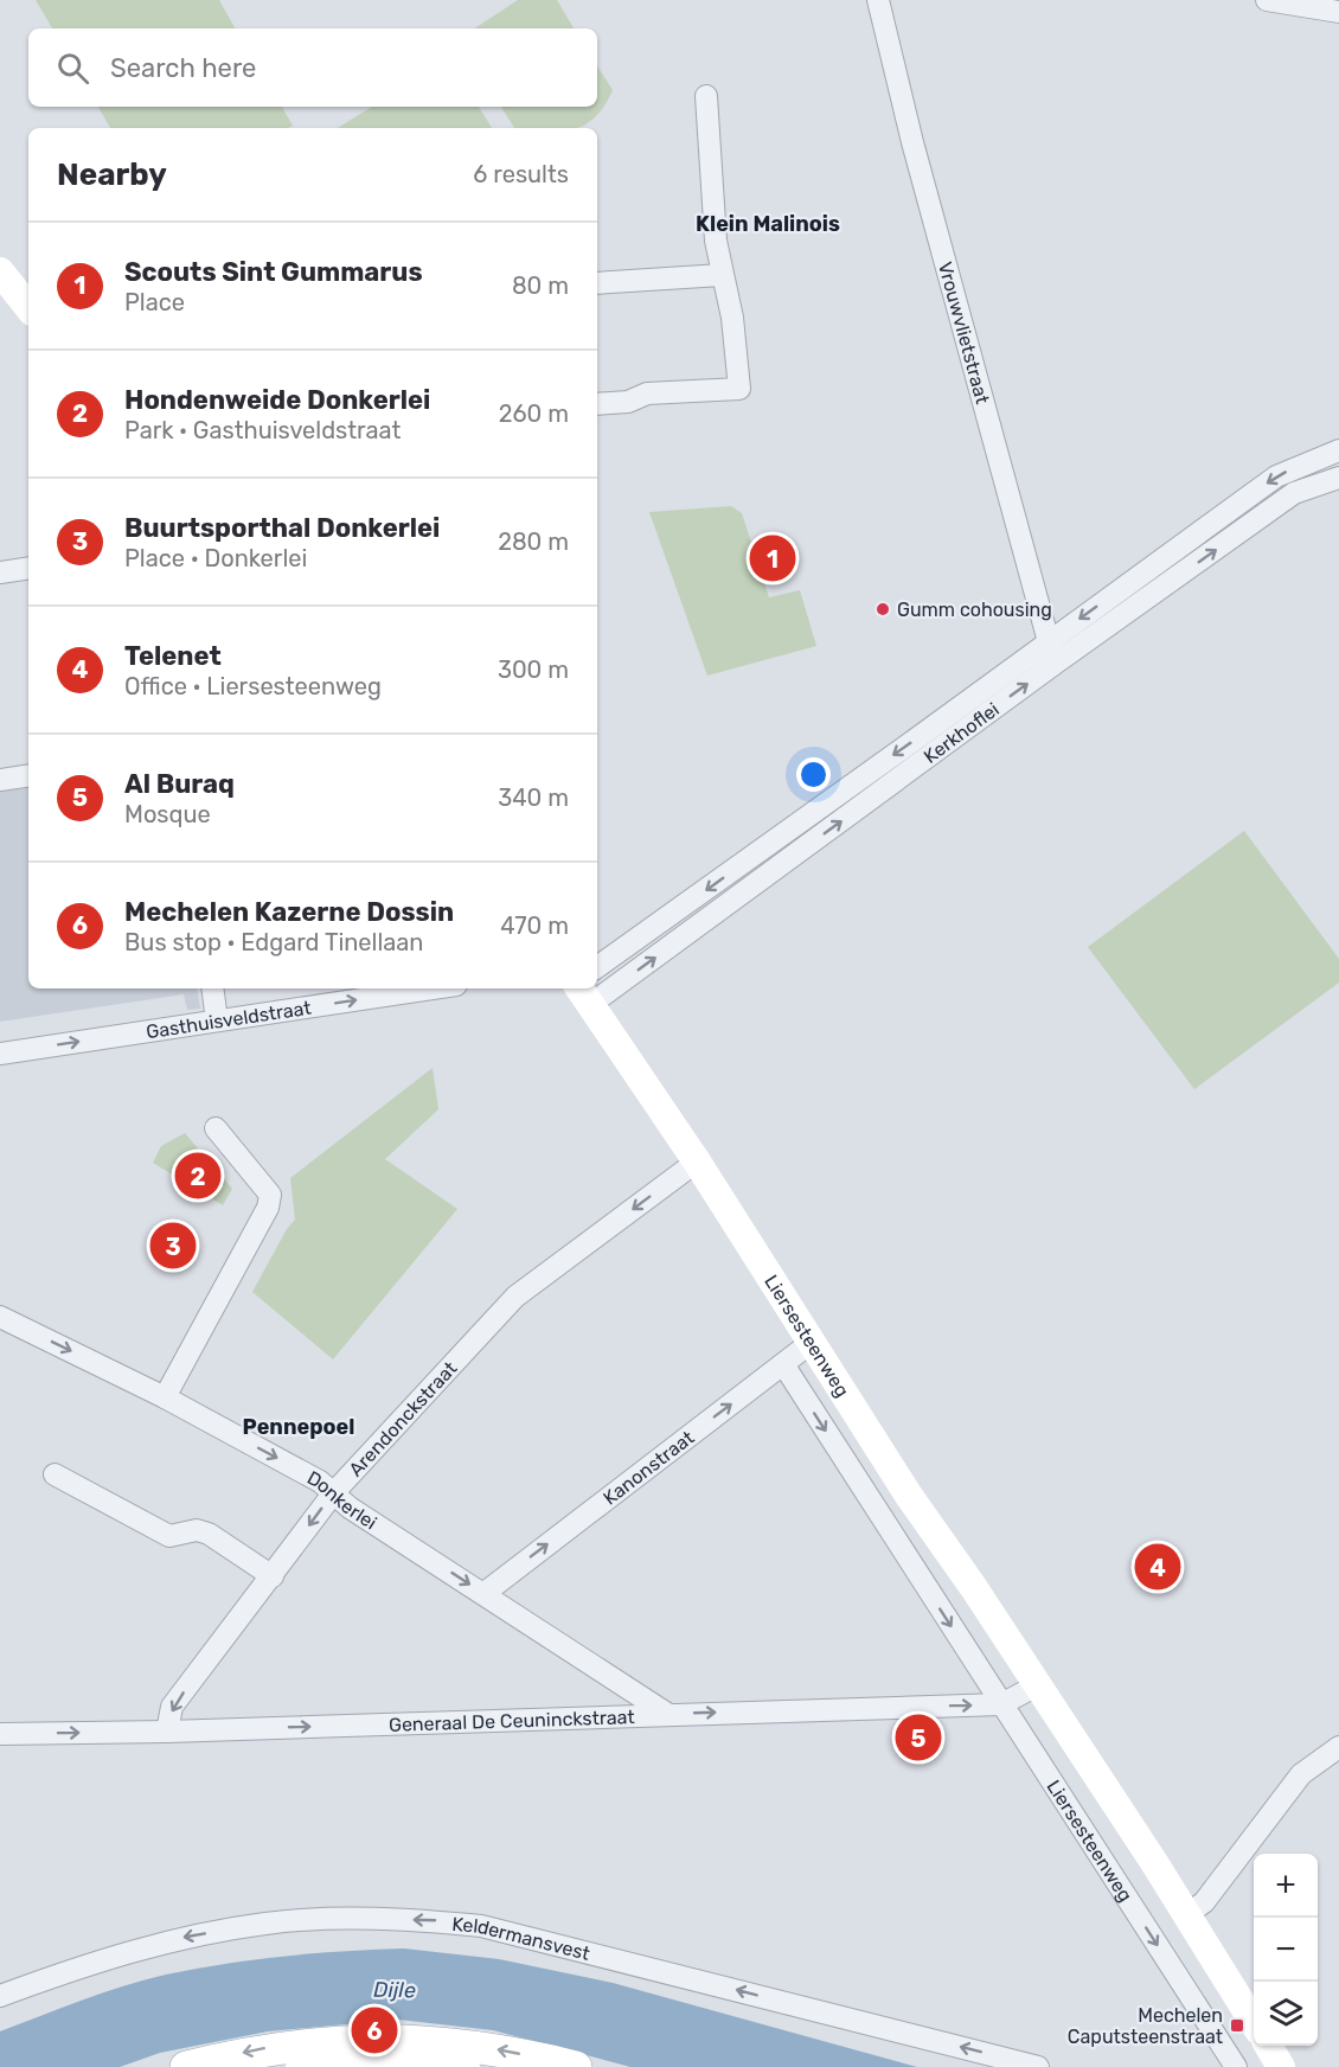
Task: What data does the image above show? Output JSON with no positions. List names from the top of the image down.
{
  "streets": {
    "main road": ["Liersesteenweg"],
    "street": [
      "Vrouwvlietstraat",
      "Kerkhoflei",
      "Gasthuisveldstraat",
      "Arendonckstraat",
      "Kanonstraat",
      "Donkerlei",
      "Generaal De Ceuninckstraat",
      "Keldermansvest"
    ]
  },
  "crossings": [
    ["Vrouwvlietstraat", "Kerkhoflei"],
    ["Liersesteenweg", "Arendonckstraat"],
    ["Liersesteenweg", "Kanonstraat"],
    ["Liersesteenweg", "Generaal De Ceuninckstraat"],
    ["Arendonckstraat", "Donkerlei"],
    ["Arendonckstraat", "Generaal De Ceuninckstraat"],
    ["Kanonstraat", "Donkerlei"],
    ["Donkerlei", "Generaal De Ceuninckstraat"]
  ],
  "one_way": [
    "Gasthuisveldstraat",
    "Arendonckstraat",
    "Kanonstraat",
    "Generaal De Ceuninckstraat",
    "Keldermansvest"
  ],
  "districts": ["Klein Malinois", "Pennepoel"],
  "water": ["Dijle"],
  "places": {
    "other": ["Gumm cohousing"],
    "transit": ["Mechelen Caputsteenstraat"]
  },
  "page": {
    "search": "Search here",
    "heading": ["Nearby", "6 results"],
    "list": [
      {
        "mark": "1",
        "name": "Scouts Sint Gummarus",
        "note": "Place",
        "value": "80 m"
      },
      {
        "mark": "2",
        "name": "Hondenweide Donkerlei",
        "note": "Park · Gasthuisveldstraat",
        "value": "260 m"
      },
      {
        "mark": "3",
        "name": "Buurtsporthal Donkerlei",
        "note": "Place · Donkerlei",
        "value": "280 m"
      },
      {
        "mark": "4",
        "name": "Telenet",
        "note": "Office · Liersesteenweg",
        "value": "300 m"
      },
      {
        "mark": "5",
        "name": "Al Buraq",
        "note": "Mosque",
        "value": "340 m"
      },
      {
        "mark": "6",
        "name": "Mechelen Kazerne Dossin",
        "note": "Bus stop · Edgard Tinellaan",
        "value": "470 m"
      }
    ],
    "pins": [
      "1",
      "2",
      "3",
      "4",
      "5",
      "6"
    ],
    "map_buttons": ["+", "−"]
  }
}
